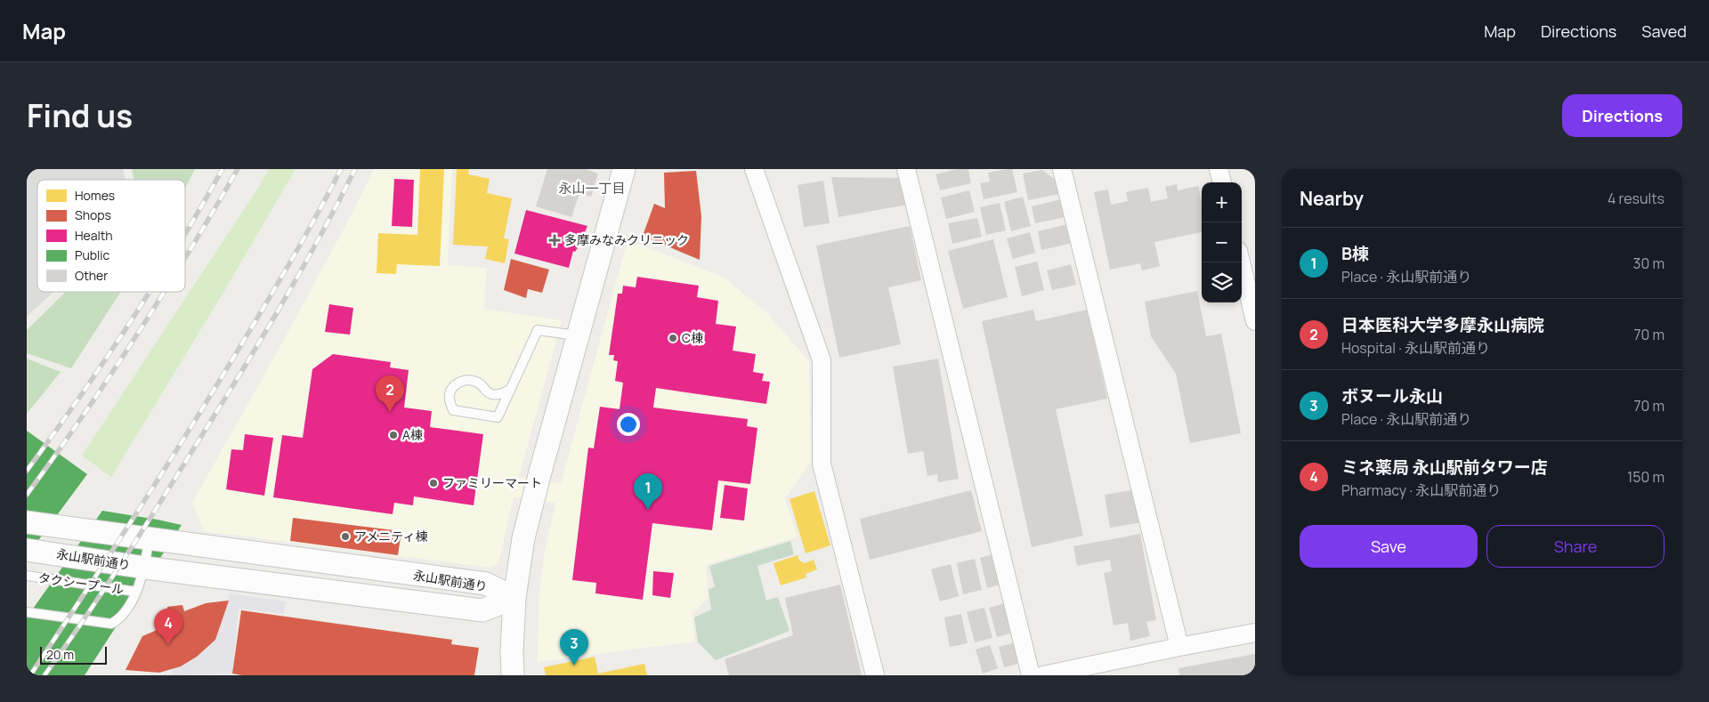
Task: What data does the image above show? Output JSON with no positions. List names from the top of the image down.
{
  "streets": {
    "street": ["永山駅前通り"],
    "lane": ["タクシープール"]
  },
  "districts": ["永山一丁目"],
  "places": {
    "health": ["多摩みなみクリニック"],
    "other": [
      "C棟",
      "A棟",
      "ファミリーマート",
      "アメニティ棟"
    ]
  },
  "legend": [
    "Homes",
    "Shops",
    "Health",
    "Public",
    "Other"
  ],
  "scale_bar": "20 m",
  "page": {
    "header": "Map",
    "nav": ["Map", "Directions", "Saved"],
    "title": "Find us",
    "buttons": [
      "Directions",
      ["Save", "Share"]
    ],
    "heading": ["Nearby", "4 results"],
    "map_buttons": ["+", "−"],
    "list": [
      {
        "mark": "1",
        "name": "B棟",
        "note": "Place · 永山駅前通り",
        "value": "30 m"
      },
      {
        "mark": "2",
        "name": "日本医科大学多摩永山病院",
        "note": "Hospital · 永山駅前通り",
        "value": "70 m"
      },
      {
        "mark": "3",
        "name": "ボヌール永山",
        "note": "Place · 永山駅前通り",
        "value": "70 m"
      },
      {
        "mark": "4",
        "name": "ミネ薬局 永山駅前タワー店",
        "note": "Pharmacy · 永山駅前通り",
        "value": "150 m"
      }
    ],
    "pins": [
      "2",
      "1",
      "4",
      "3"
    ],
    "scale": "20 m"
  }
}
